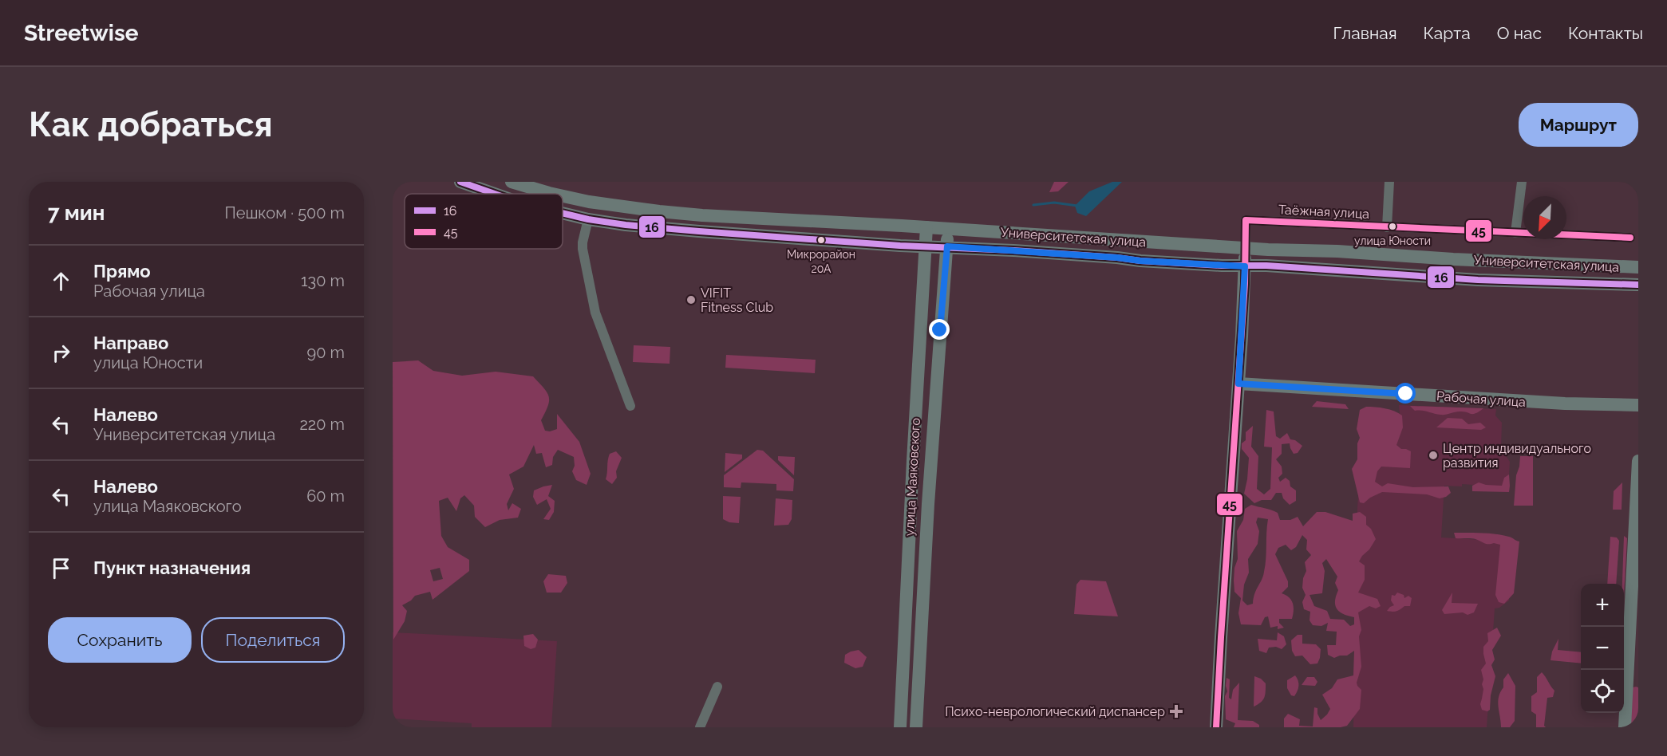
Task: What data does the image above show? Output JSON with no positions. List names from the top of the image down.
{
  "streets": {
    "main road": ["Университетская улица", "Рабочая улица", "улица Маяковского"],
    "street": ["Таёжная улица"]
  },
  "crossings": [
    ["Таёжная улица", "Университетская улица"],
    ["Университетская улица", "улица Маяковского"]
  ],
  "places": {
    "other": [
      "улица Юности",
      "Микрорайон 20А",
      "VIFIT Fitness Club",
      "Центр индивидуального развития"
    ],
    "health": ["Психо-неврологический диспансер"]
  },
  "lines": ["transit line 16", "transit line 45"],
  "legend": ["16", "45"],
  "north": "bottom left",
  "page": {
    "header": "Streetwise",
    "nav": [
      "Главная",
      "Карта",
      "О нас",
      "Контакты"
    ],
    "buttons": [
      "Маршрут",
      ["Сохранить", "Поделиться"]
    ],
    "title": "Как добраться",
    "heading": ["7 мин", "Пешком · 500 m"],
    "list": [
      ["Прямо", "Рабочая улица", "130 m"],
      ["Направо", "улица Юности", "90 m"],
      ["Налево", "Университетская улица", "220 m"],
      ["Налево", "улица Маяковского", "60 m"],
      "Пункт назначения"
    ],
    "map_buttons": ["+", "−"]
  }
}
